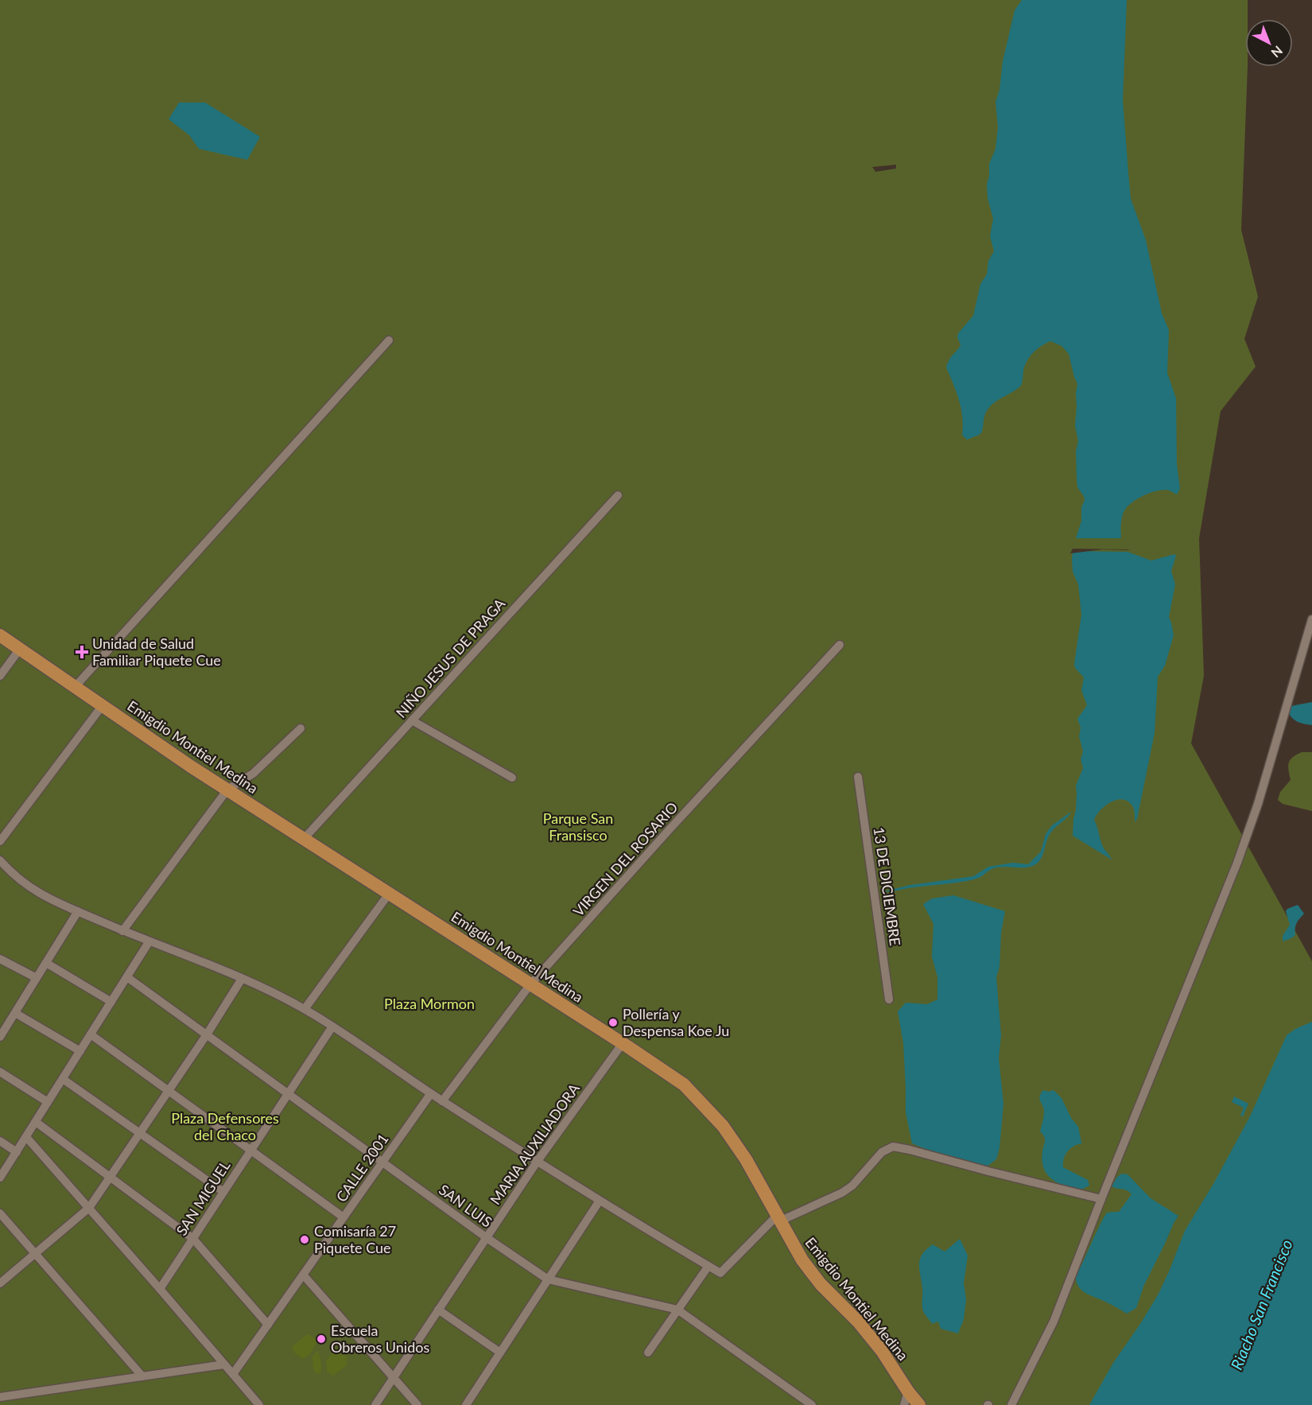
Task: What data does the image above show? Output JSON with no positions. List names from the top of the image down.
{
  "streets": {
    "main road": ["Emigdio Montiel Medina"],
    "street": [
      "NIÑO JESUS DE PRAGA",
      "VIRGEN DEL ROSARIO",
      "13 DE DICIEMBRE",
      "MARIA AUXILIADORA",
      "CALLE 2001",
      "SAN MIGUEL",
      "SAN LUIS"
    ]
  },
  "crossings": [
    ["NIÑO JESUS DE PRAGA", "Emigdio Montiel Medina"],
    ["Emigdio Montiel Medina", "VIRGEN DEL ROSARIO"],
    ["Emigdio Montiel Medina", "MARIA AUXILIADORA"],
    ["MARIA AUXILIADORA", "SAN LUIS"],
    ["CALLE 2001", "SAN LUIS"],
    ["SAN MIGUEL", "SAN LUIS"]
  ],
  "water": ["Riacho San Francisco"],
  "parks": ["Parque San Fransisco", "Plaza Mormon", "Plaza Defensores del Chaco"],
  "places": {
    "health": ["Unidad de Salud Familiar Piquete Cue"],
    "other": ["Pollería y Despensa Koe Ju", "Comisaría 27 Piquete Cue", "Escuela Obreros Unidos"]
  },
  "north": "bottom right"
}
